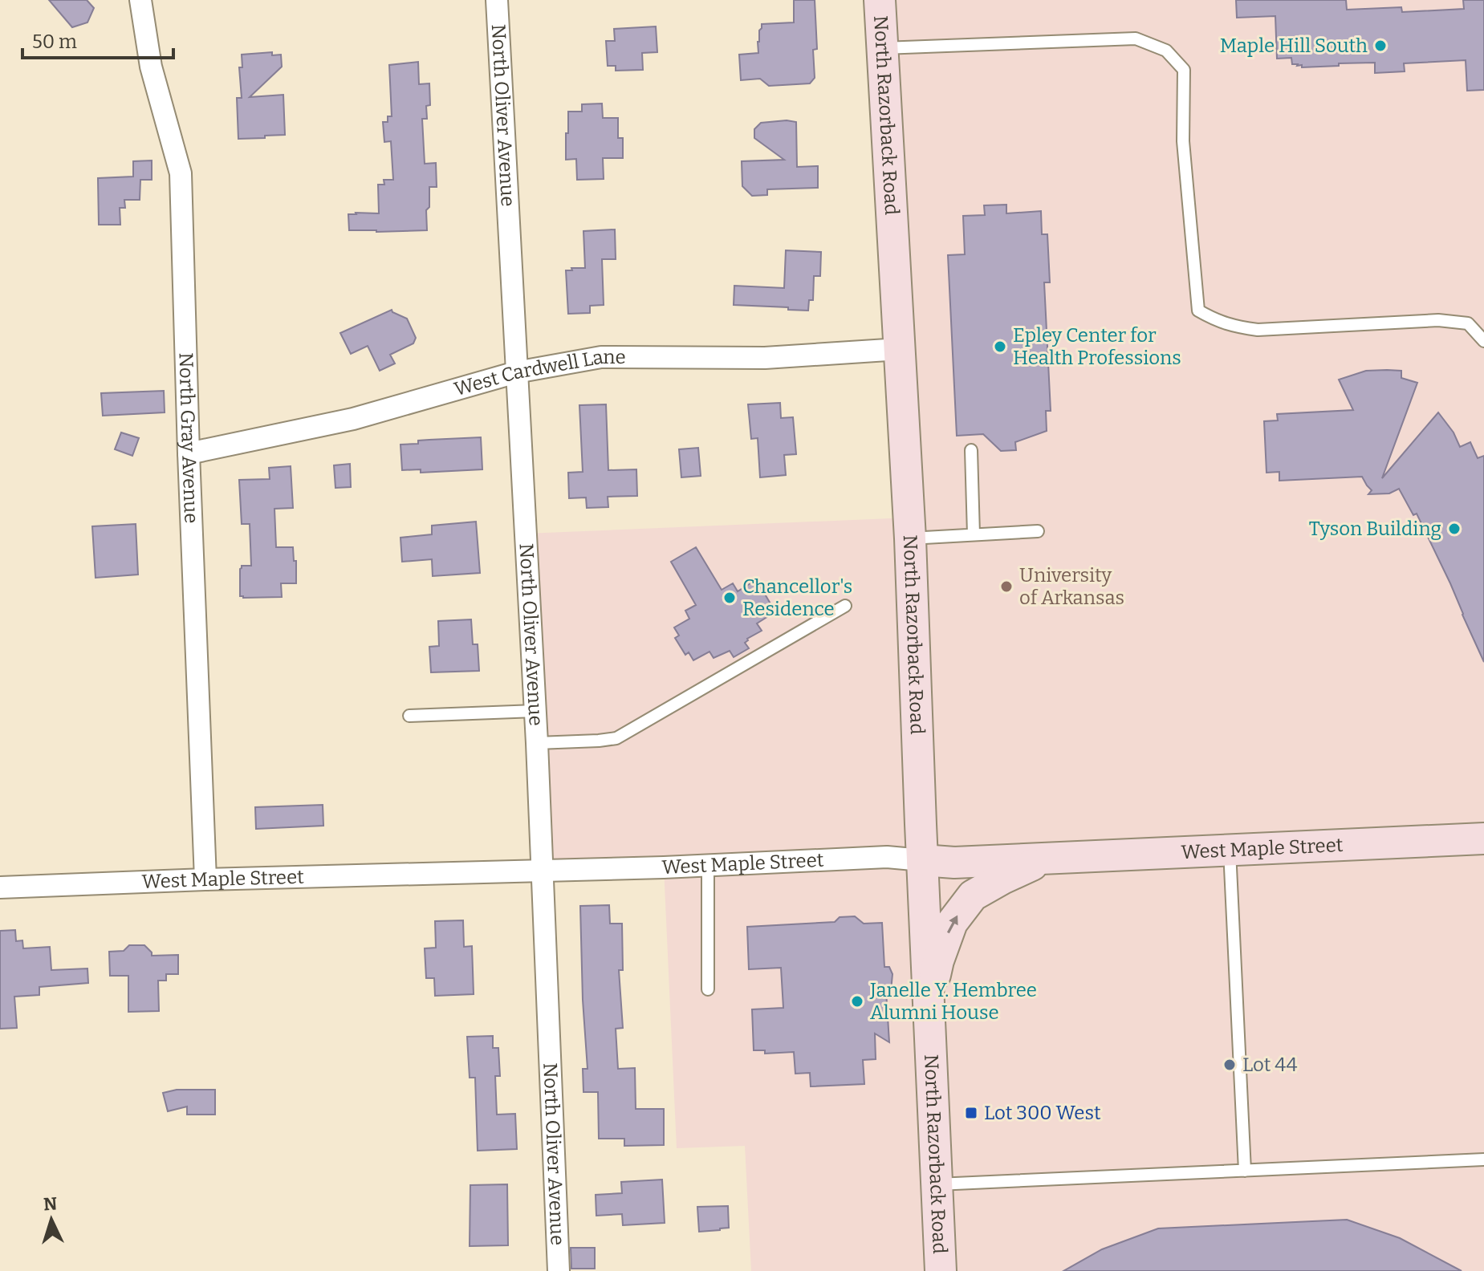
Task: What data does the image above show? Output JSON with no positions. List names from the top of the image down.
{
  "streets": {
    "main road": ["North Razorback Road", "West Maple Street"],
    "street": ["North Oliver Avenue", "West Cardwell Lane", "North Gray Avenue"]
  },
  "crossings": [
    ["North Oliver Avenue", "West Cardwell Lane"],
    ["North Oliver Avenue", "West Maple Street"],
    ["North Razorback Road", "West Cardwell Lane"],
    ["North Razorback Road", "West Maple Street"],
    ["West Cardwell Lane", "North Gray Avenue"],
    ["North Gray Avenue", "West Maple Street"]
  ],
  "places": {
    "other": [
      "Maple Hill South",
      "Epley Center for Health Professions",
      "Tyson Building",
      "University of Arkansas",
      "Chancellor's Residence",
      "Janelle Y. Hembree Alumni House",
      "Lot 44"
    ],
    "transit": ["Lot 300 West"]
  },
  "scale_bar": "50 m",
  "north": "top"
}
